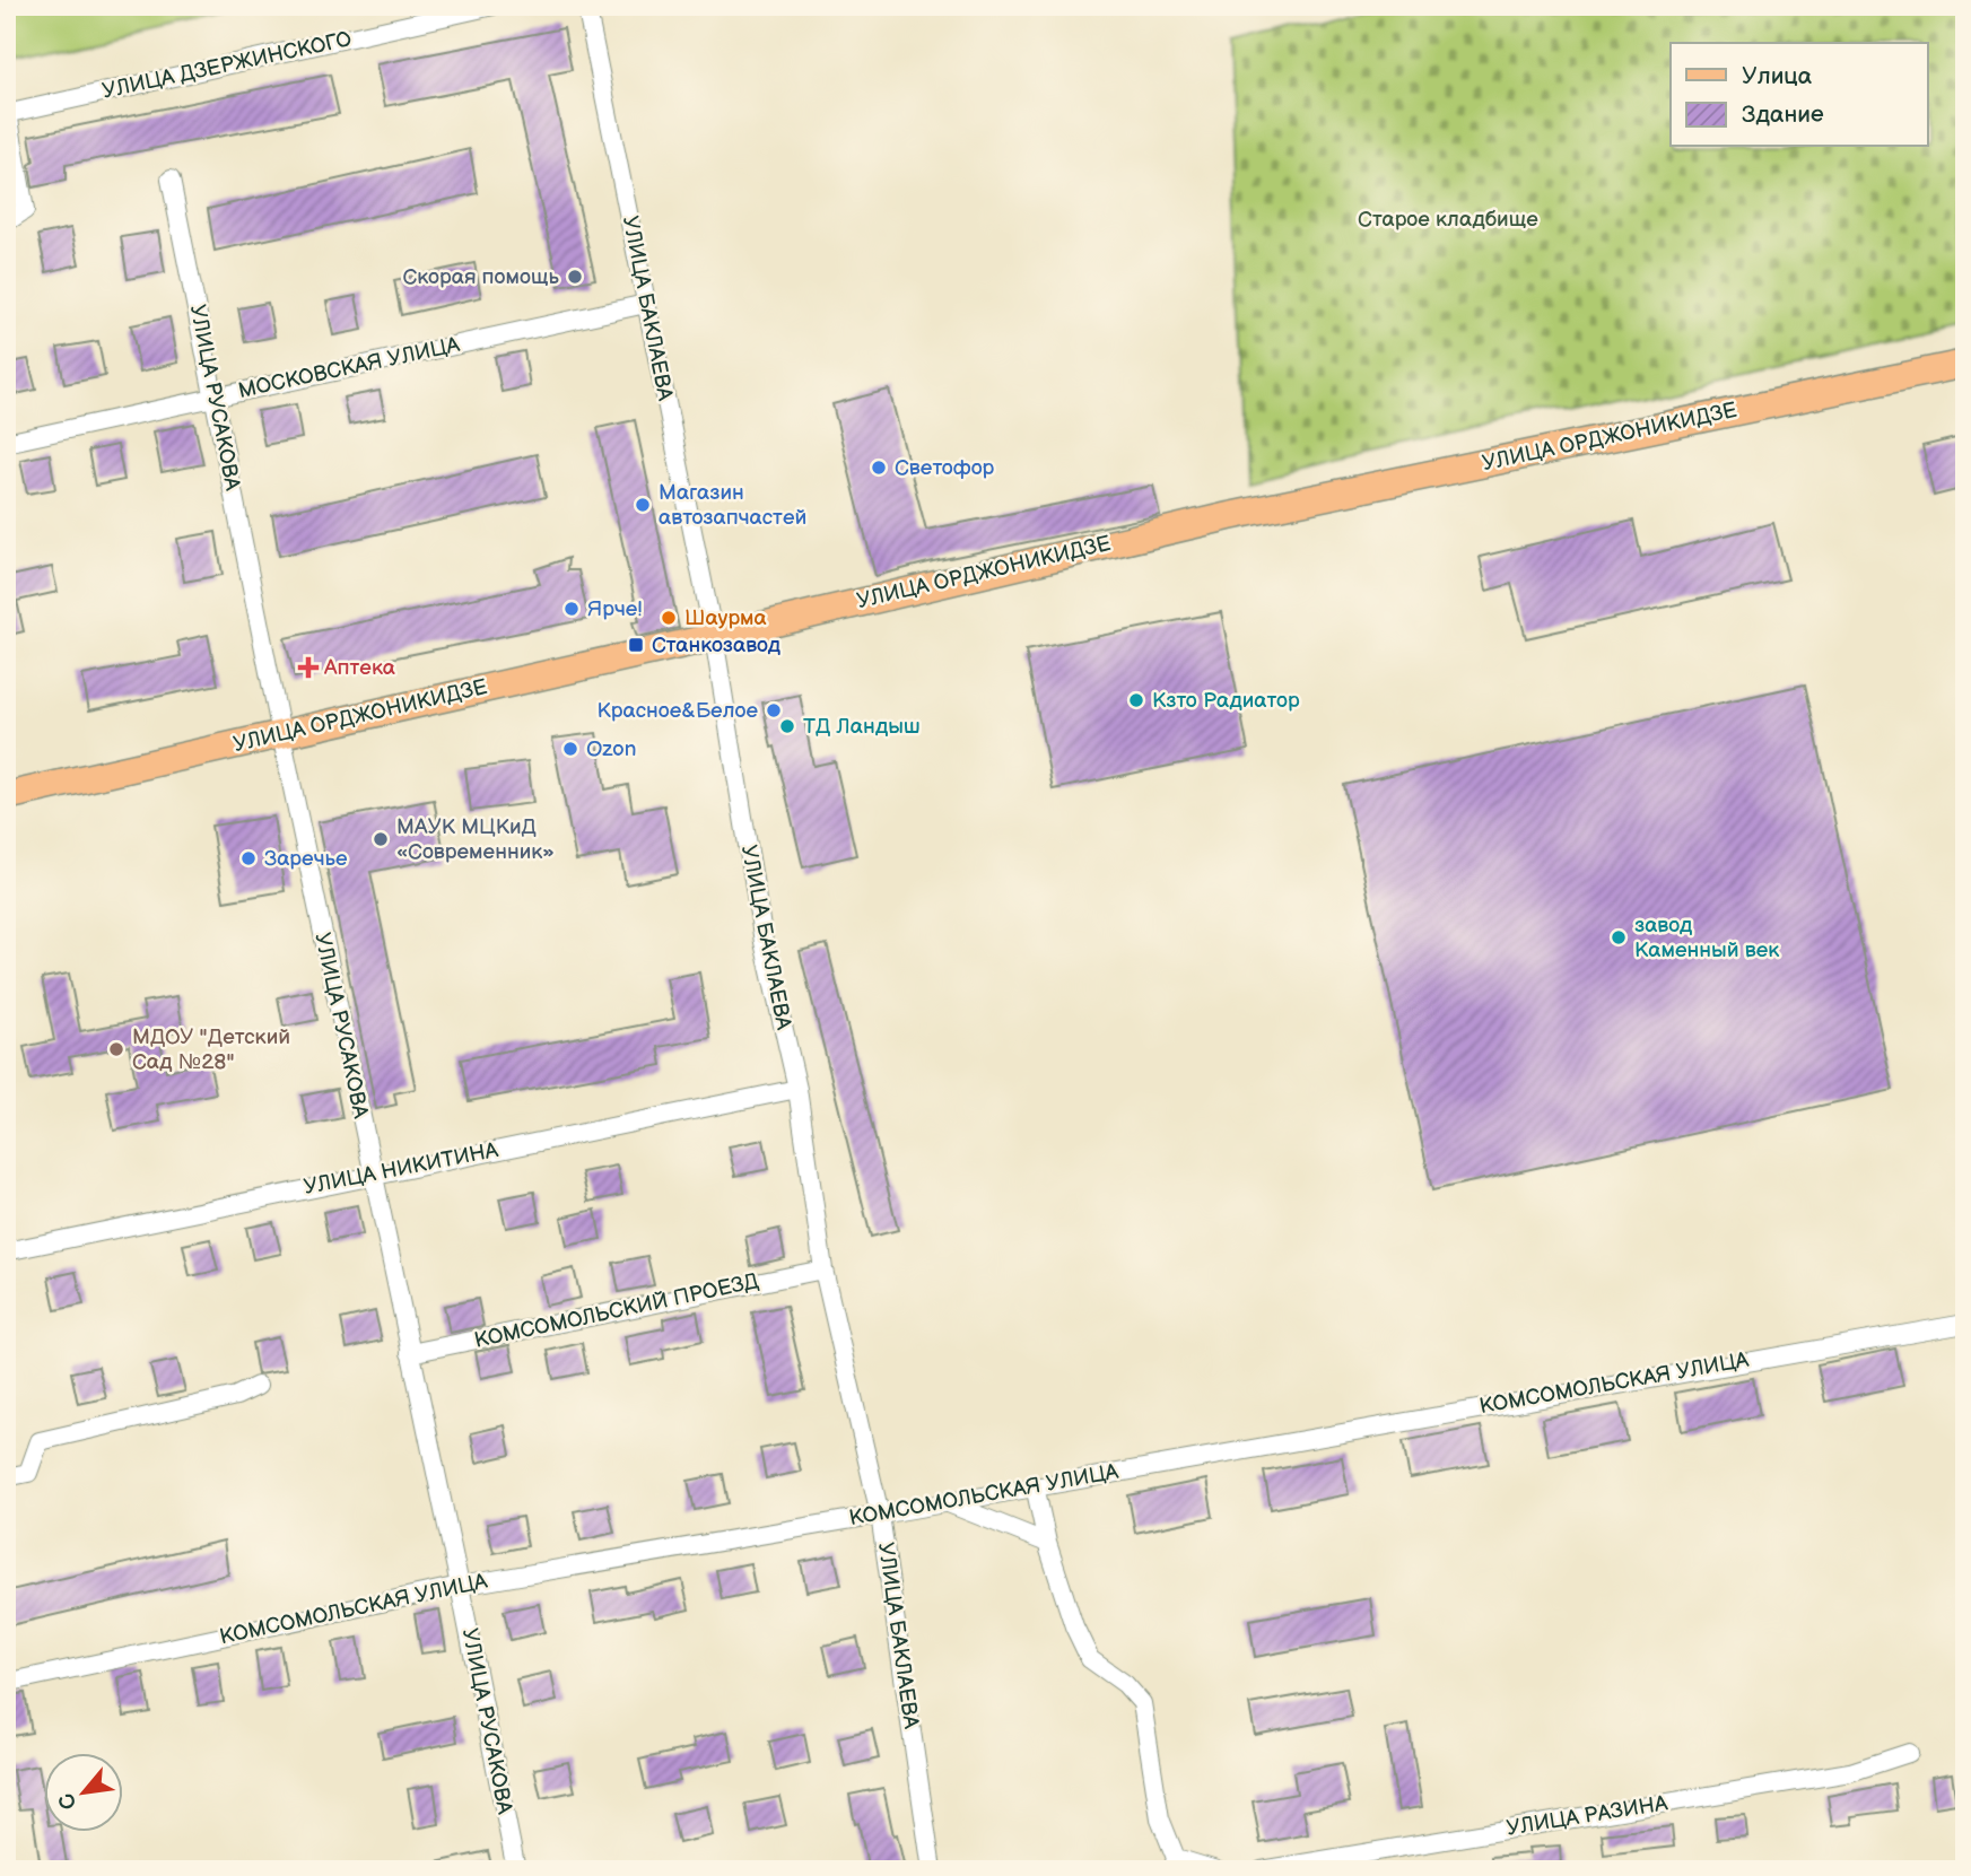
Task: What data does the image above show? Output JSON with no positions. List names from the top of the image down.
{
  "streets": {
    "main road": ["УЛИЦА ОРДЖОНИКИДЗЕ"],
    "street": [
      "УЛИЦА ДЗЕРЖИНСКОГО",
      "УЛИЦА БАКЛАЕВА",
      "МОСКОВСКАЯ УЛИЦА",
      "УЛИЦА РУСАКОВА",
      "УЛИЦА НИКИТИНА",
      "КОМСОМОЛЬСКИЙ ПРОЕЗД",
      "КОМСОМОЛЬСКАЯ УЛИЦА",
      "УЛИЦА РАЗИНА"
    ]
  },
  "crossings": [
    ["УЛИЦА БАКЛАЕВА", "МОСКОВСКАЯ УЛИЦА"],
    ["УЛИЦА БАКЛАЕВА", "УЛИЦА ОРДЖОНИКИДЗЕ"],
    ["УЛИЦА БАКЛАЕВА", "УЛИЦА НИКИТИНА"],
    ["УЛИЦА БАКЛАЕВА", "КОМСОМОЛЬСКИЙ ПРОЕЗД"],
    ["УЛИЦА БАКЛАЕВА", "КОМСОМОЛЬСКАЯ УЛИЦА"],
    ["МОСКОВСКАЯ УЛИЦА", "УЛИЦА РУСАКОВА"],
    ["УЛИЦА РУСАКОВА", "УЛИЦА ОРДЖОНИКИДЗЕ"],
    ["УЛИЦА РУСАКОВА", "УЛИЦА НИКИТИНА"],
    ["УЛИЦА РУСАКОВА", "КОМСОМОЛЬСКИЙ ПРОЕЗД"],
    ["УЛИЦА РУСАКОВА", "КОМСОМОЛЬСКАЯ УЛИЦА"]
  ],
  "parks": ["Старое кладбище"],
  "places": {
    "other": [
      "Скорая помощь",
      "Светофор",
      "Магазин автозапчастей",
      "Ярче!",
      "Шаурма",
      "Кзто Радиатор",
      "Красное&Белое",
      "ТД Ландыш",
      "Ozon",
      "МАУК МЦКиД «Современник»",
      "Заречье",
      "завод Каменный век",
      "МДОУ \"Детский Сад №28\""
    ],
    "transit": ["Станкозавод"],
    "health": ["Аптека"]
  },
  "legend": ["Улица", "Здание"],
  "north": "bottom left"
}
